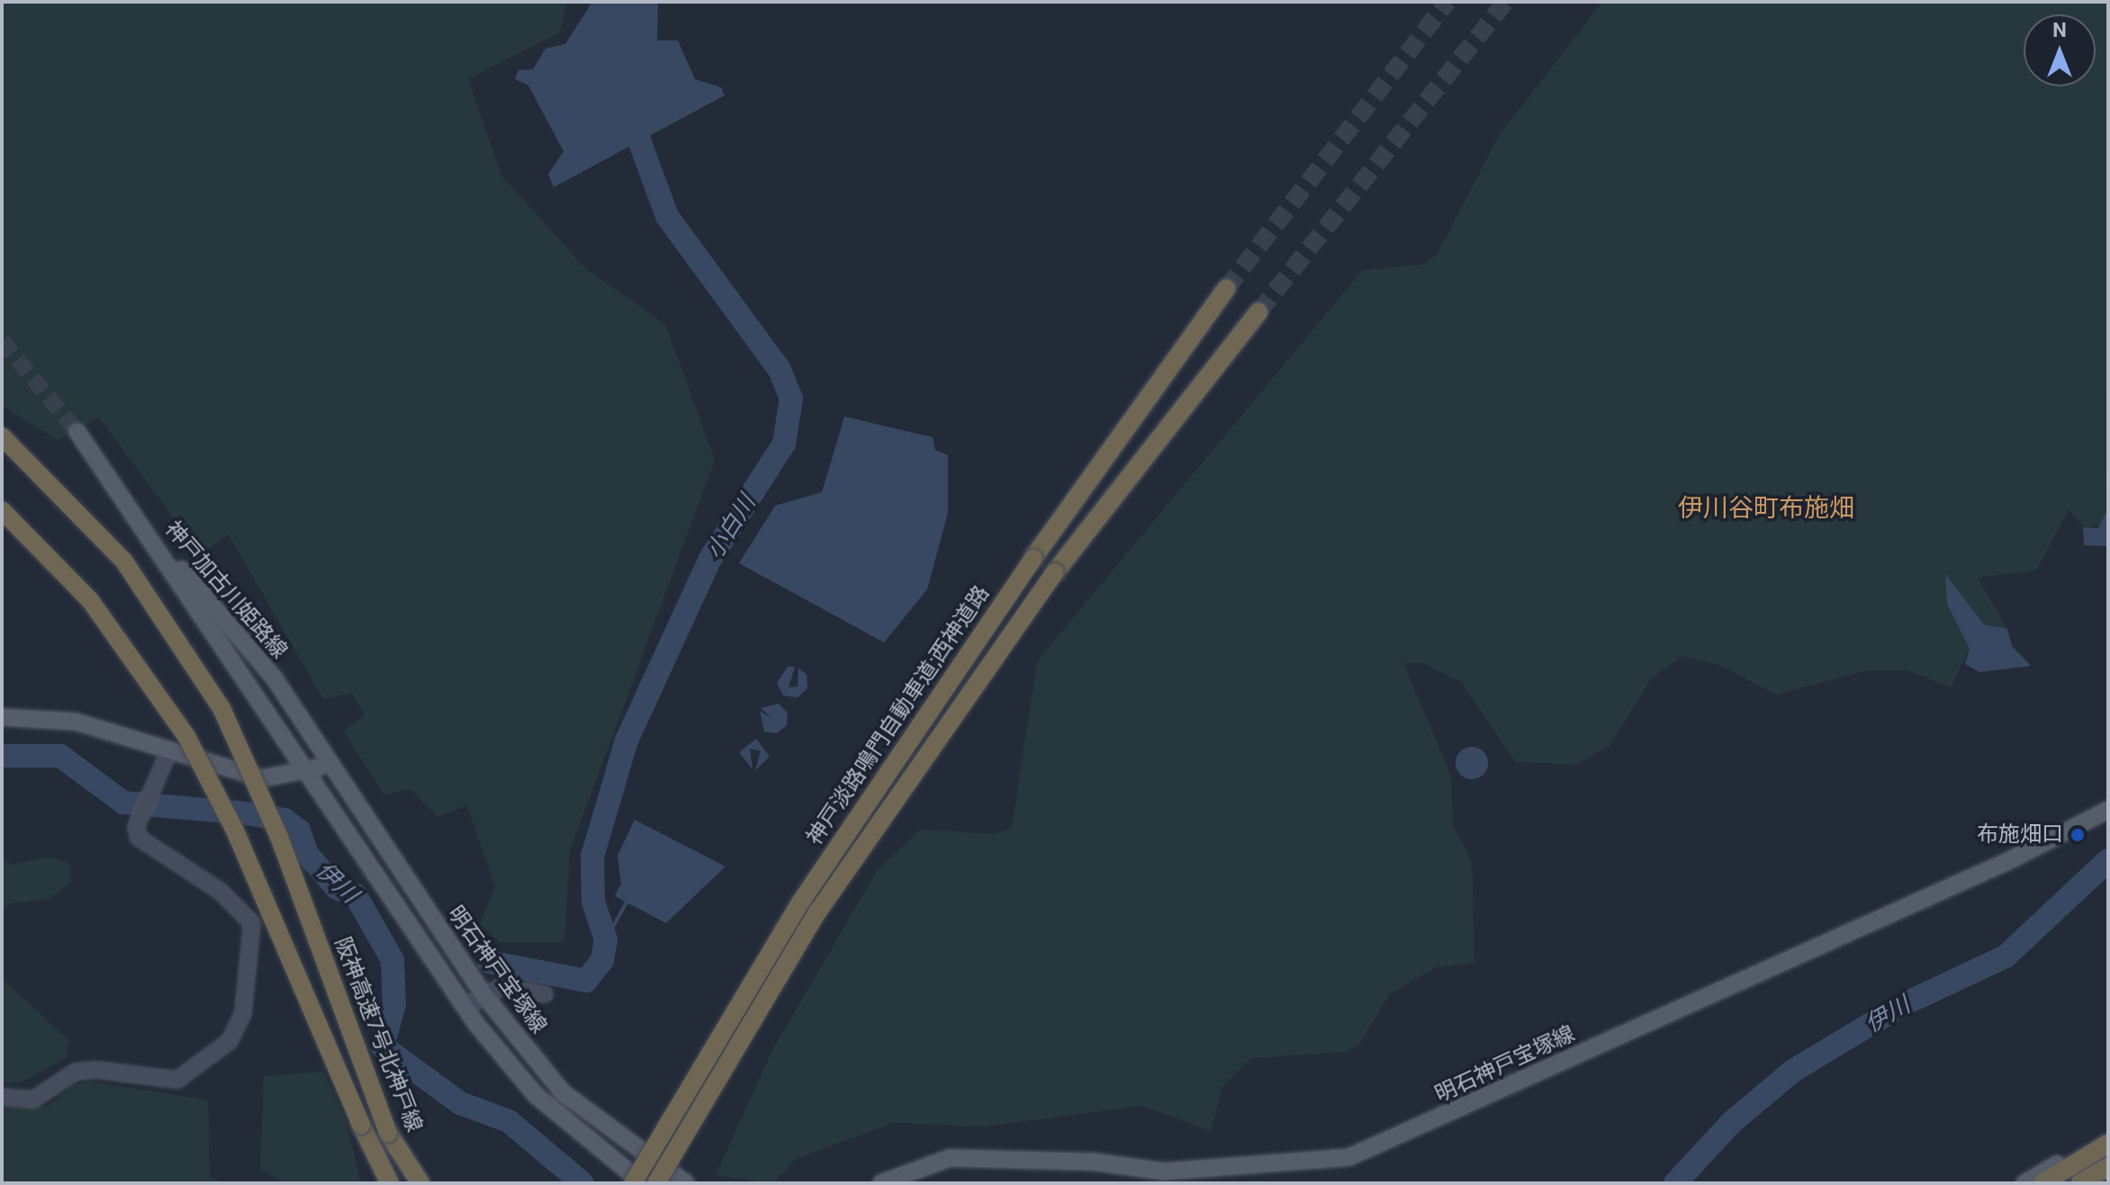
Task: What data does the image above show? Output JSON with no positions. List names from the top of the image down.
{
  "streets": {
    "highway": ["神戸淡路鳴門自動車道;西神道路", "阪神高速7号北神戸線"],
    "main road": ["神戸加古川姫路線", "明石神戸宝塚線"]
  },
  "crossings": [
    ["神戸加古川姫路線", "明石神戸宝塚線"]
  ],
  "districts": ["伊川谷町布施畑"],
  "water": ["小白川", "伊川"],
  "places": ["布施畑口"],
  "north": "top"
}
